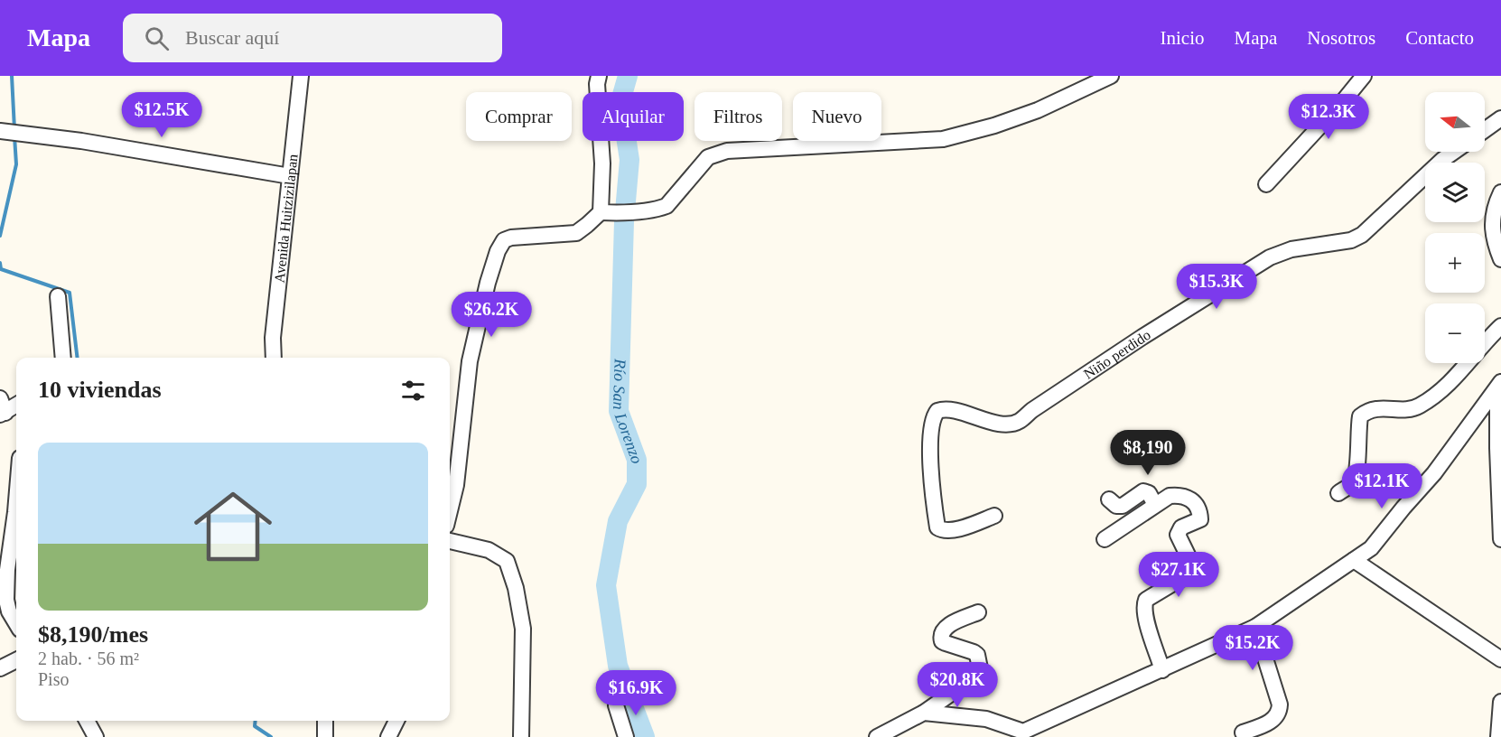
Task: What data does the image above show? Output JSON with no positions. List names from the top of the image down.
{
  "streets": {
    "street": ["Avenida Huitzizilapan", "Niño perdido"]
  },
  "water": ["Río San Lorenzo"],
  "north": "left",
  "page": {
    "header": "Mapa",
    "search": "Buscar aquí",
    "nav": [
      "Inicio",
      "Mapa",
      "Nosotros",
      "Contacto"
    ],
    "map_buttons": ["+", "−"],
    "price": [
      "$12.5K",
      "$12.3K",
      "$15.3K",
      "$26.2K",
      "$8,190",
      "$12.1K",
      "$27.1K",
      "$15.2K",
      "$20.8K",
      "$16.9K"
    ],
    "chip": [
      "Comprar",
      "Alquilar",
      "Filtros",
      "Nuevo"
    ],
    "heading": "10 viviendas",
    "list": [
      {
        "name": "$8,190/mes",
        "note": "2 hab. · 56 m² · Piso"
      }
    ]
  }
}
